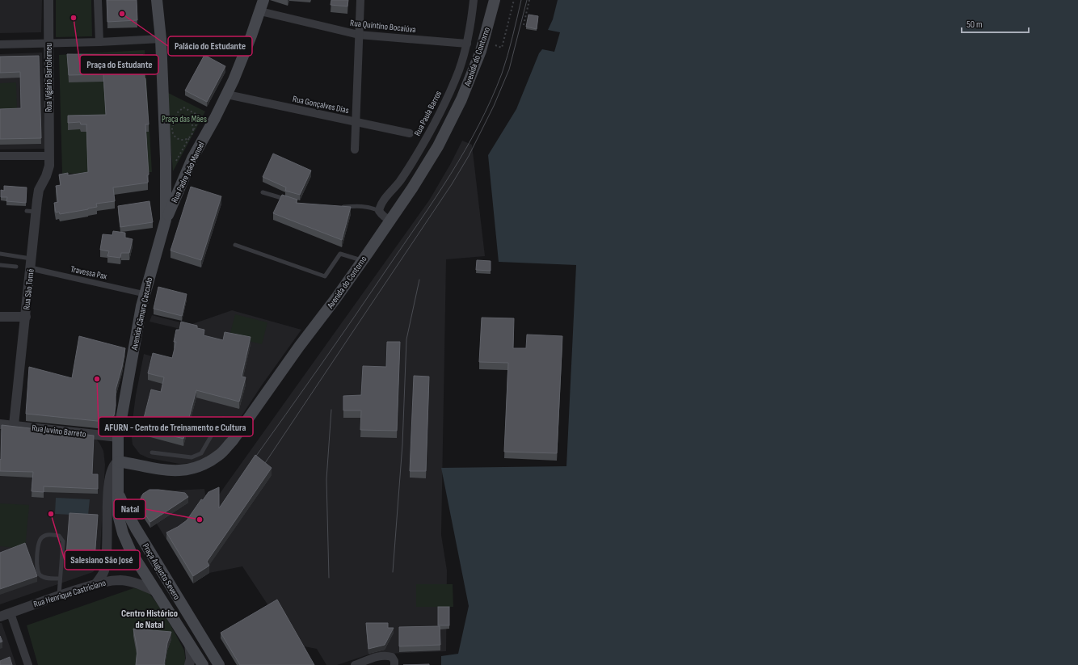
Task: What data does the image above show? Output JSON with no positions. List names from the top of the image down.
{
  "streets": {
    "main road": [
      "Avenida do Contorno",
      "Rua Padre João Manoel",
      "Avenida Câmara Cascudo",
      "Praça Augusto Severo"
    ],
    "street": [
      "Rua Quintino Bocaiúva",
      "Rua Vigário Bartolomeu",
      "Rua Gonçalves Dias",
      "Rua Paula Barros",
      "Travessa Pax",
      "Rua São Tomé",
      "Rua Juvino Barreto",
      "Rua Henrique Castriciano"
    ]
  },
  "crossings": [
    ["Rua Quintino Bocaiúva", "Rua Paula Barros"],
    ["Rua Quintino Bocaiúva", "Rua Padre João Manoel"],
    ["Avenida do Contorno", "Avenida Câmara Cascudo"],
    ["Rua Vigário Bartolomeu", "Rua São Tomé"],
    ["Rua Gonçalves Dias", "Rua Padre João Manoel"],
    ["Rua Padre João Manoel", "Avenida Câmara Cascudo"],
    ["Travessa Pax", "Rua São Tomé"],
    ["Travessa Pax", "Avenida Câmara Cascudo"],
    ["Rua São Tomé", "Rua Juvino Barreto"],
    ["Avenida Câmara Cascudo", "Rua Juvino Barreto"],
    ["Avenida Câmara Cascudo", "Praça Augusto Severo"],
    ["Praça Augusto Severo", "Rua Henrique Castriciano"]
  ],
  "districts": ["Centro Histórico de Natal"],
  "parks": ["Praça das Mães"],
  "places": [
    "Palácio do Estudante",
    "Praça do Estudante",
    "AFURN - Centro de Treinamento e Cultura",
    "Salesiano São José",
    "Natal"
  ],
  "scale_bar": "50 m"
}
